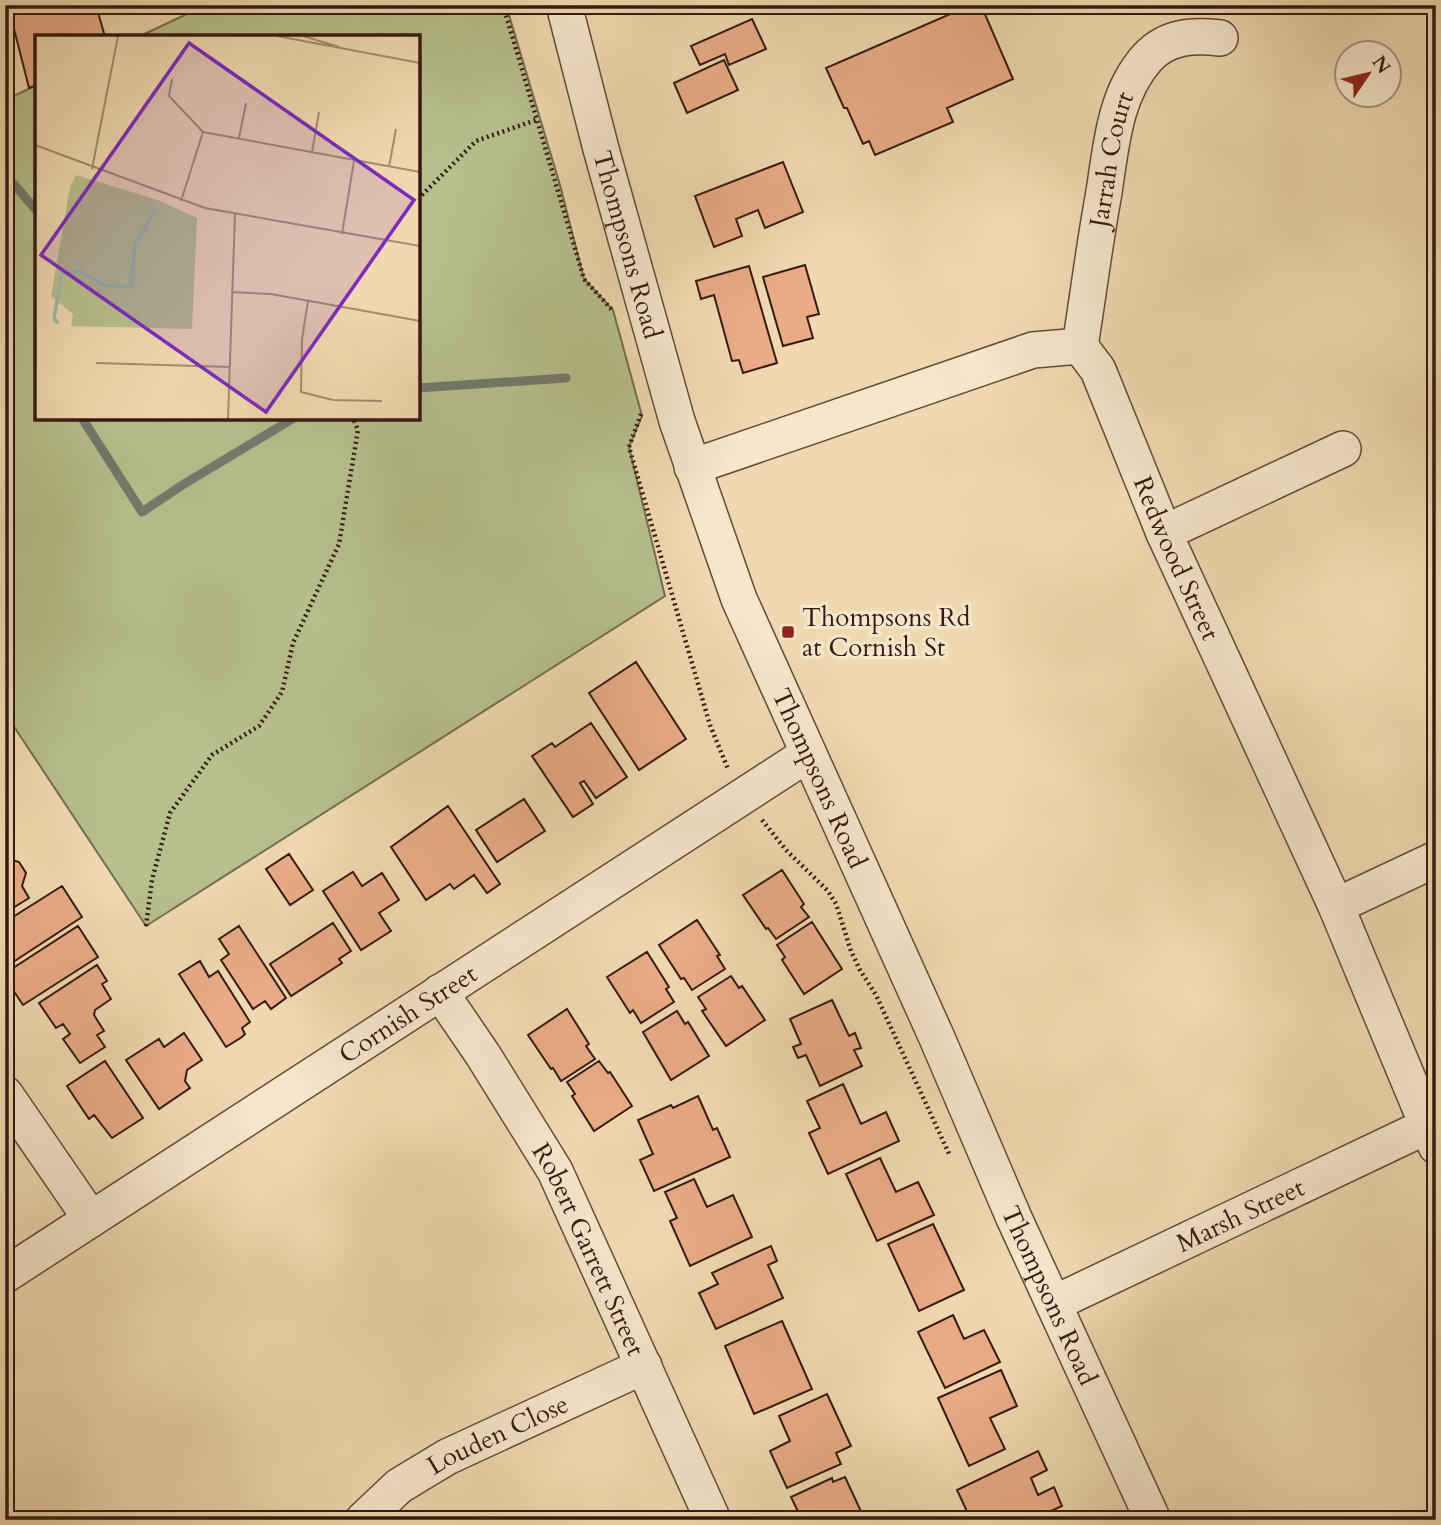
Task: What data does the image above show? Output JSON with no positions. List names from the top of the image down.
{
  "streets": {
    "street": [
      "Jarrah Court",
      "Thompsons Road",
      "Redwood Street",
      "Cornish Street",
      "Marsh Street",
      "Robert Garrett Street",
      "Louden Close"
    ]
  },
  "crossings": [
    ["Jarrah Court", "Redwood Street"],
    ["Thompsons Road", "Cornish Street"],
    ["Thompsons Road", "Marsh Street"],
    ["Redwood Street", "Marsh Street"],
    ["Cornish Street", "Robert Garrett Street"],
    ["Robert Garrett Street", "Louden Close"]
  ],
  "places": {
    "transit": ["Thompsons Rd at Cornish St"]
  },
  "north": "top right"
}
